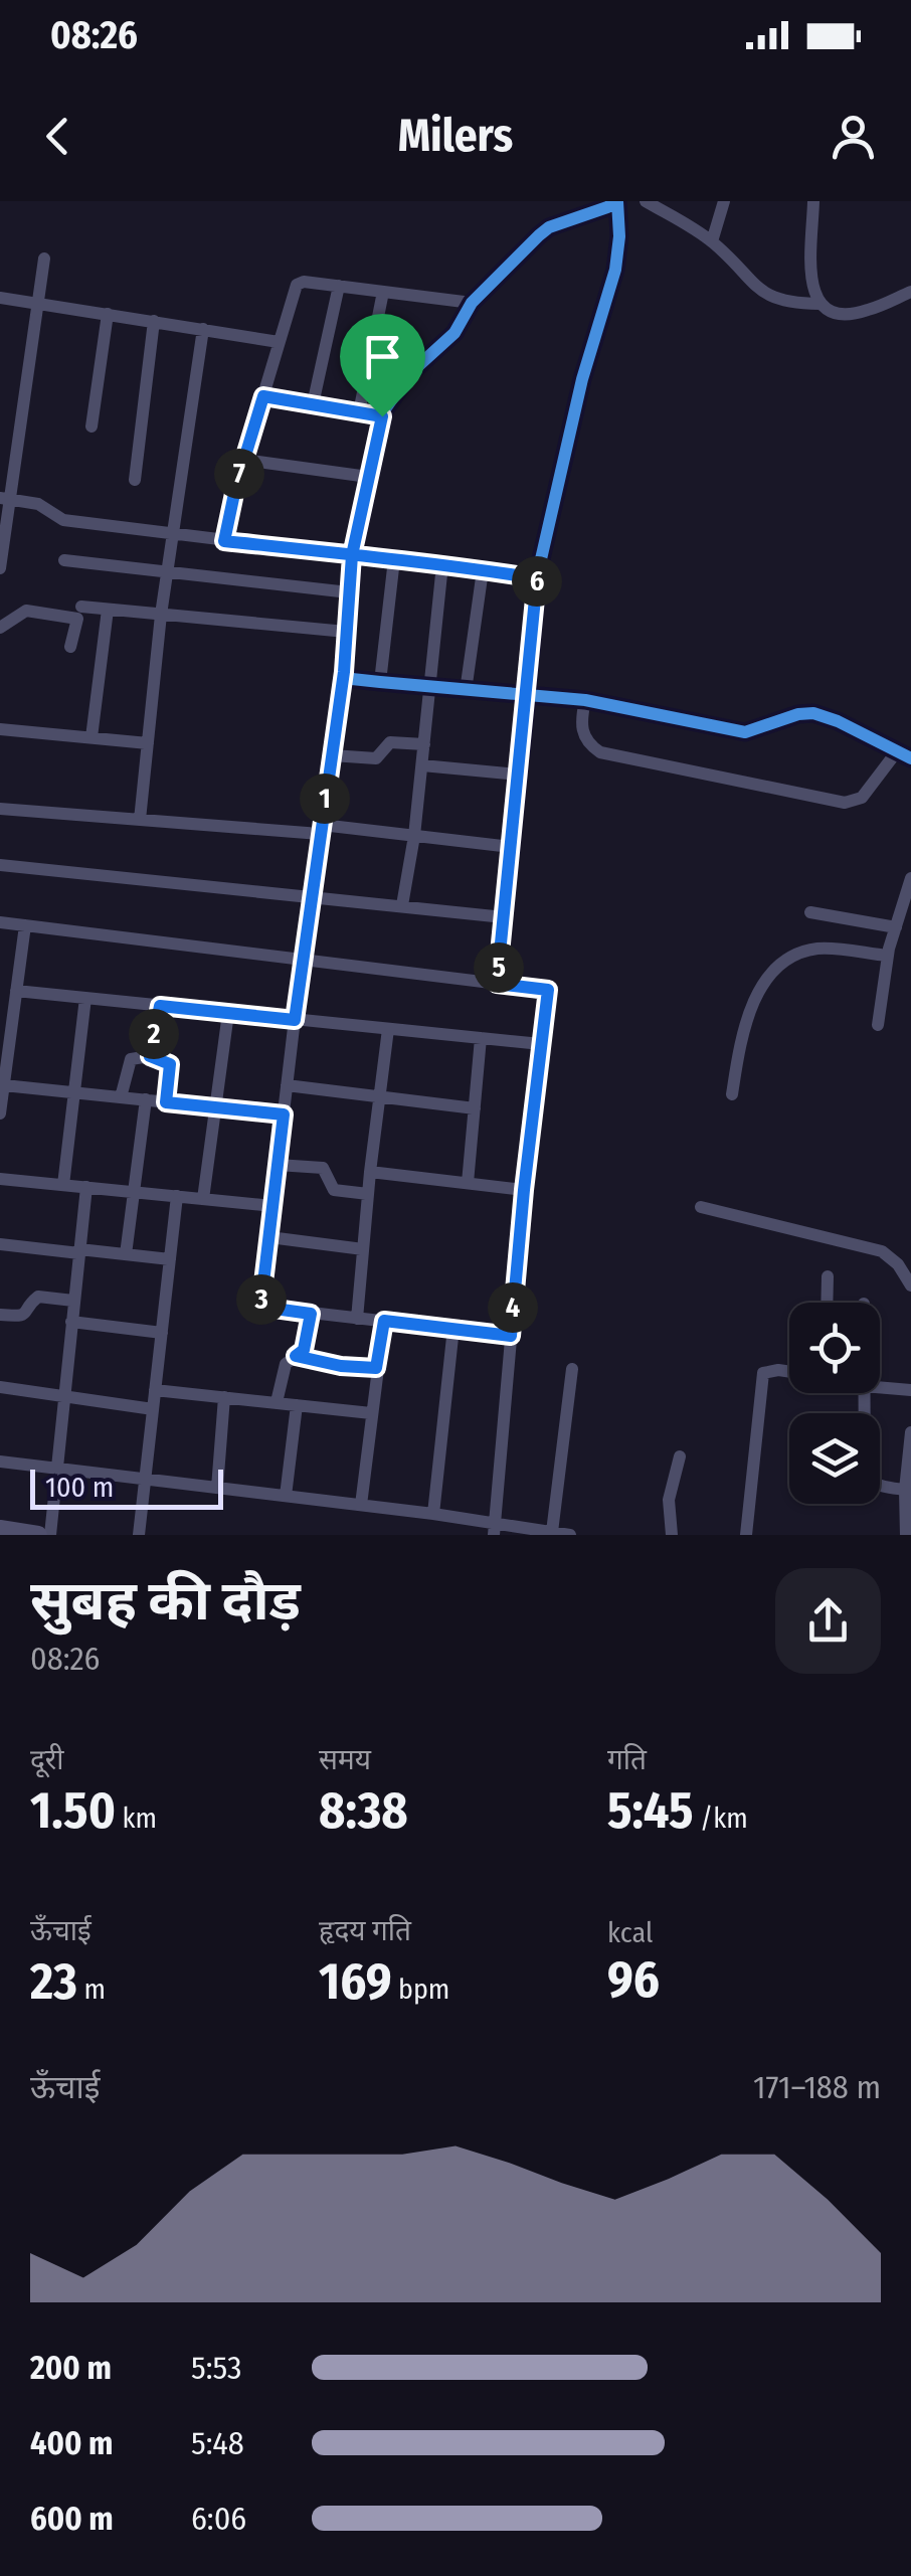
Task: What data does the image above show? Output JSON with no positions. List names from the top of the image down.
{
  "scale_bar": "100 m",
  "page": {
    "status": "08:26",
    "header": "Milers",
    "pins": [
      "7",
      "6",
      "1",
      "5",
      "2",
      "3",
      "4"
    ],
    "scale": "100 m",
    "heading": ["सुबह की दौड़", "08:26"],
    "stats": [
      ["दूरी", "1.50 km"],
      ["समय", "8:38"],
      ["गति", "5:45 /km"],
      ["ऊँचाई", "23 m"],
      ["हृदय गति", "169 bpm"],
      ["kcal", "96"]
    ],
    "chart": ["ऊँचाई", "171–188 m"],
    "list": [
      {
        "name": "200 m",
        "note": "5:53"
      },
      {
        "name": "400 m",
        "note": "5:48"
      },
      {
        "name": "600 m",
        "note": "6:06"
      }
    ]
  }
}
